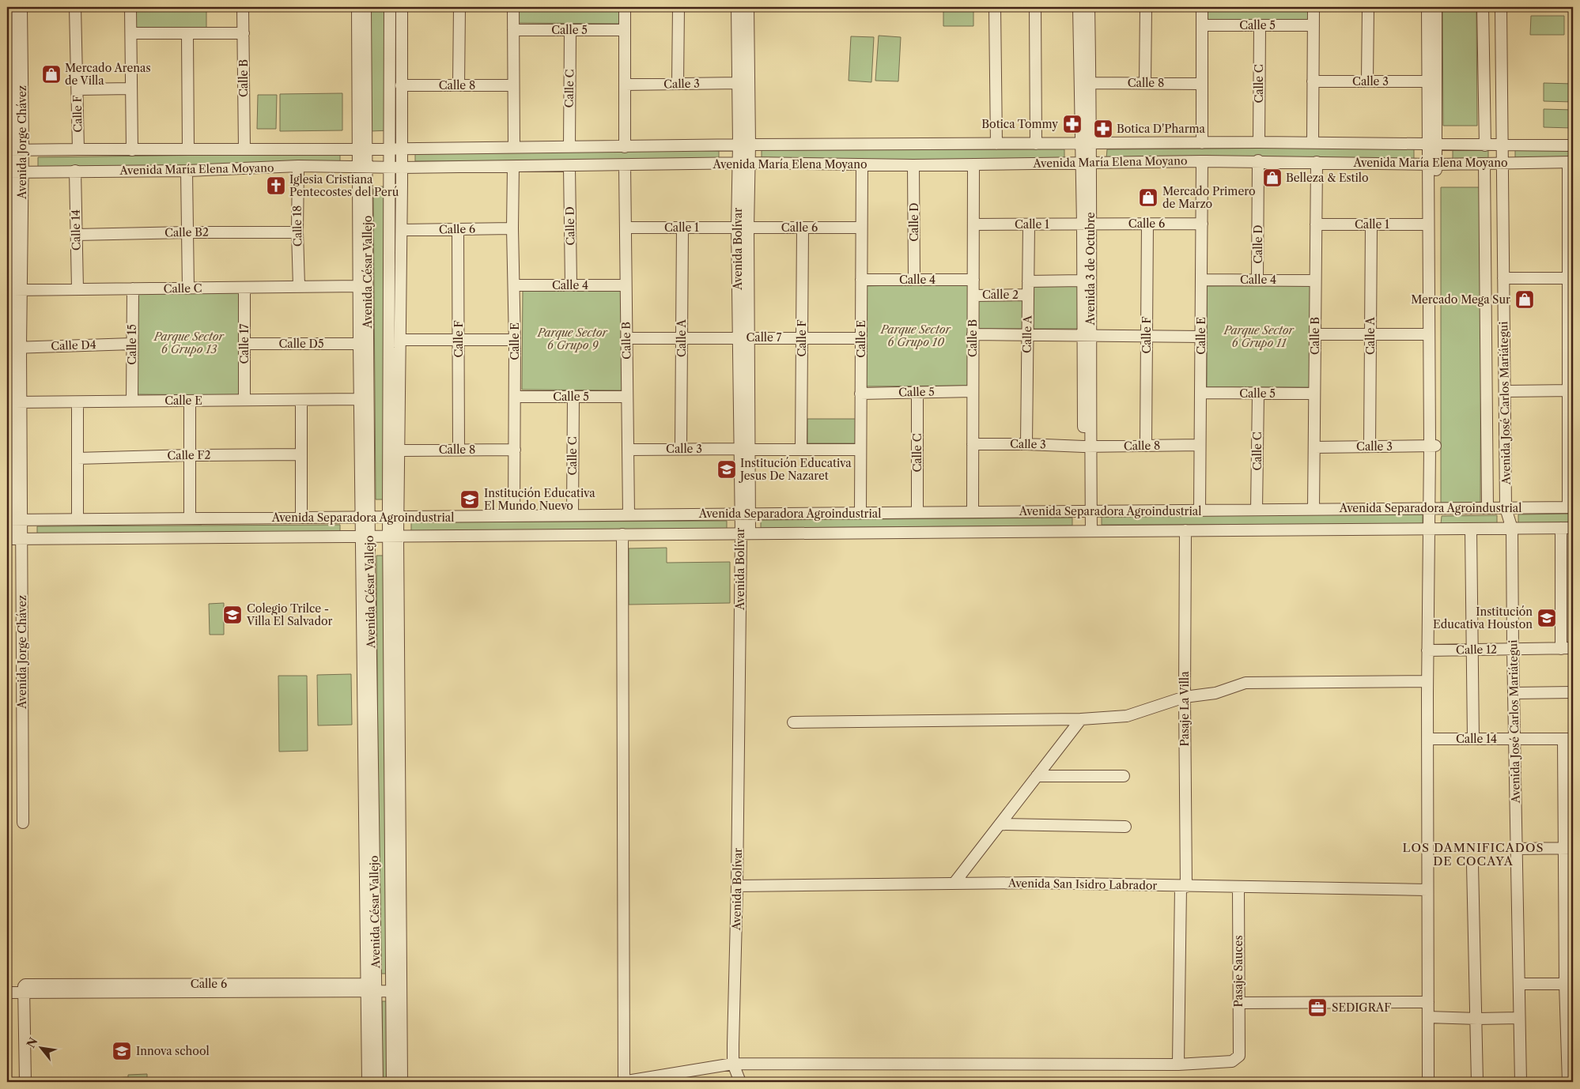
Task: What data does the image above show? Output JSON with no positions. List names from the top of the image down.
{
  "streets": {
    "street": [
      "Calle 5",
      "Calle B",
      "Calle 3",
      "Calle 8",
      "Calle C",
      "Calle F",
      "Avenida Jorge Chávez",
      "Avenida María Elena Moyano",
      "Calle D",
      "Calle 6",
      "Calle 1",
      "Calle 18",
      "Calle 14",
      "Calle B2",
      "Avenida Bolívar",
      "Avenida 3 de Octubre",
      "Avenida César Vallejo",
      "Calle 4",
      "Calle 2",
      "Calle A",
      "Calle E",
      "Calle 7",
      "Calle 17",
      "Calle D5",
      "Calle 15",
      "Calle D4",
      "Avenida José Carlos Mariátegui",
      "Calle F2",
      "Avenida Separadora Agroindustrial",
      "Calle 12",
      "Pasaje La Villa",
      "Avenida San Isidro Labrador",
      "Pasaje Sauces"
    ]
  },
  "crossings": [
    ["Calle 5", "Calle B"],
    ["Calle 5", "Calle C"],
    ["Calle 5", "Calle E"],
    ["Calle B", "Calle 3"],
    ["Calle B", "Avenida María Elena Moyano"],
    ["Calle B", "Calle 1"],
    ["Calle B", "Calle 4"],
    ["Calle B", "Calle 2"],
    ["Calle B", "Avenida Separadora Agroindustrial"],
    ["Calle 3", "Calle 8"],
    ["Calle 3", "Avenida Bolívar"],
    ["Calle 3", "Avenida 3 de Octubre"],
    ["Calle 3", "Calle A"],
    ["Calle 8", "Calle F"],
    ["Calle 8", "Avenida 3 de Octubre"],
    ["Calle 8", "Avenida César Vallejo"],
    ["Calle 8", "Calle E"],
    ["Calle C", "Avenida Jorge Chávez"],
    ["Calle C", "Avenida María Elena Moyano"],
    ["Calle C", "Calle 18"],
    ["Calle C", "Calle 14"],
    ["Calle C", "Avenida César Vallejo"],
    ["Calle C", "Calle 17"],
    ["Calle C", "Calle 15"],
    ["Calle C", "Avenida Separadora Agroindustrial"],
    ["Calle F", "Avenida María Elena Moyano"],
    ["Calle F", "Calle 6"],
    ["Calle F", "Calle 7"],
    ["Avenida Jorge Chávez", "Avenida María Elena Moyano"],
    ["Avenida Jorge Chávez", "Calle E"],
    ["Avenida Jorge Chávez", "Calle D4"],
    ["Avenida Jorge Chávez", "Avenida Separadora Agroindustrial"],
    ["Avenida María Elena Moyano", "Calle D"],
    ["Avenida María Elena Moyano", "Calle 18"],
    ["Avenida María Elena Moyano", "Calle 14"],
    ["Avenida María Elena Moyano", "Avenida Bolívar"],
    ["Avenida María Elena Moyano", "Avenida 3 de Octubre"],
    ["Avenida María Elena Moyano", "Avenida César Vallejo"],
    ["Avenida María Elena Moyano", "Calle E"],
    ["Avenida María Elena Moyano", "Avenida José Carlos Mariátegui"],
    ["Calle D", "Calle 4"],
    ["Calle 6", "Calle 1"],
    ["Calle 6", "Avenida Bolívar"],
    ["Calle 6", "Avenida 3 de Octubre"],
    ["Calle 6", "Avenida César Vallejo"],
    ["Calle 6", "Calle E"],
    ["Calle 1", "Avenida Bolívar"],
    ["Calle 1", "Avenida 3 de Octubre"],
    ["Calle 1", "Calle A"],
    ["Calle 18", "Calle B2"],
    ["Calle 14", "Calle B2"],
    ["Calle 14", "Avenida José Carlos Mariátegui"],
    ["Avenida Bolívar", "Calle 7"],
    ["Avenida Bolívar", "Avenida Separadora Agroindustrial"],
    ["Avenida Bolívar", "Avenida San Isidro Labrador"],
    ["Avenida 3 de Octubre", "Calle 2"],
    ["Avenida 3 de Octubre", "Avenida Separadora Agroindustrial"],
    ["Avenida César Vallejo", "Calle E"],
    ["Avenida César Vallejo", "Calle D5"],
    ["Avenida César Vallejo", "Avenida Separadora Agroindustrial"],
    ["Calle 4", "Calle E"],
    ["Calle 2", "Calle A"],
    ["Calle E", "Calle 7"],
    ["Calle E", "Calle 17"],
    ["Calle E", "Calle 15"],
    ["Calle E", "Avenida Separadora Agroindustrial"],
    ["Calle 17", "Calle D5"],
    ["Calle 15", "Calle D4"],
    ["Avenida José Carlos Mariátegui", "Avenida Separadora Agroindustrial"],
    ["Avenida José Carlos Mariátegui", "Calle 12"],
    ["Avenida Separadora Agroindustrial", "Pasaje La Villa"],
    ["Pasaje La Villa", "Avenida San Isidro Labrador"],
    ["Pasaje La Villa", "Pasaje Sauces"],
    ["Avenida San Isidro Labrador", "Pasaje Sauces"]
  ],
  "districts": ["LOS DAMNIFICADOS DE COCAYA"],
  "parks": [
    "Parque Sector 6 Grupo 10",
    "Parque Sector 6 Grupo 11",
    "Parque Sector 6 Grupo 9",
    "Parque Sector 6 Grupo 13"
  ],
  "places": {
    "shop": [
      "Mercado Arenas de Villa",
      "Belleza & Estilo",
      "Mercado Primero de Marzo",
      "Mercado Mega Sur"
    ],
    "pharmacy": ["Botica Tommy", "Botica D'Pharma"],
    "church": ["Iglesia Cristiana Pentecostes del Perú"],
    "school or university": [
      "Institución Educativa Jesus De Nazaret",
      "Institución Educativa El Mundo Nuevo",
      "Colegio Trilce - Villa El Salvador",
      "Institución Educativa Houston",
      "Innova school"
    ],
    "office": ["SEDIGRAF"]
  },
  "north": "top left"
}
